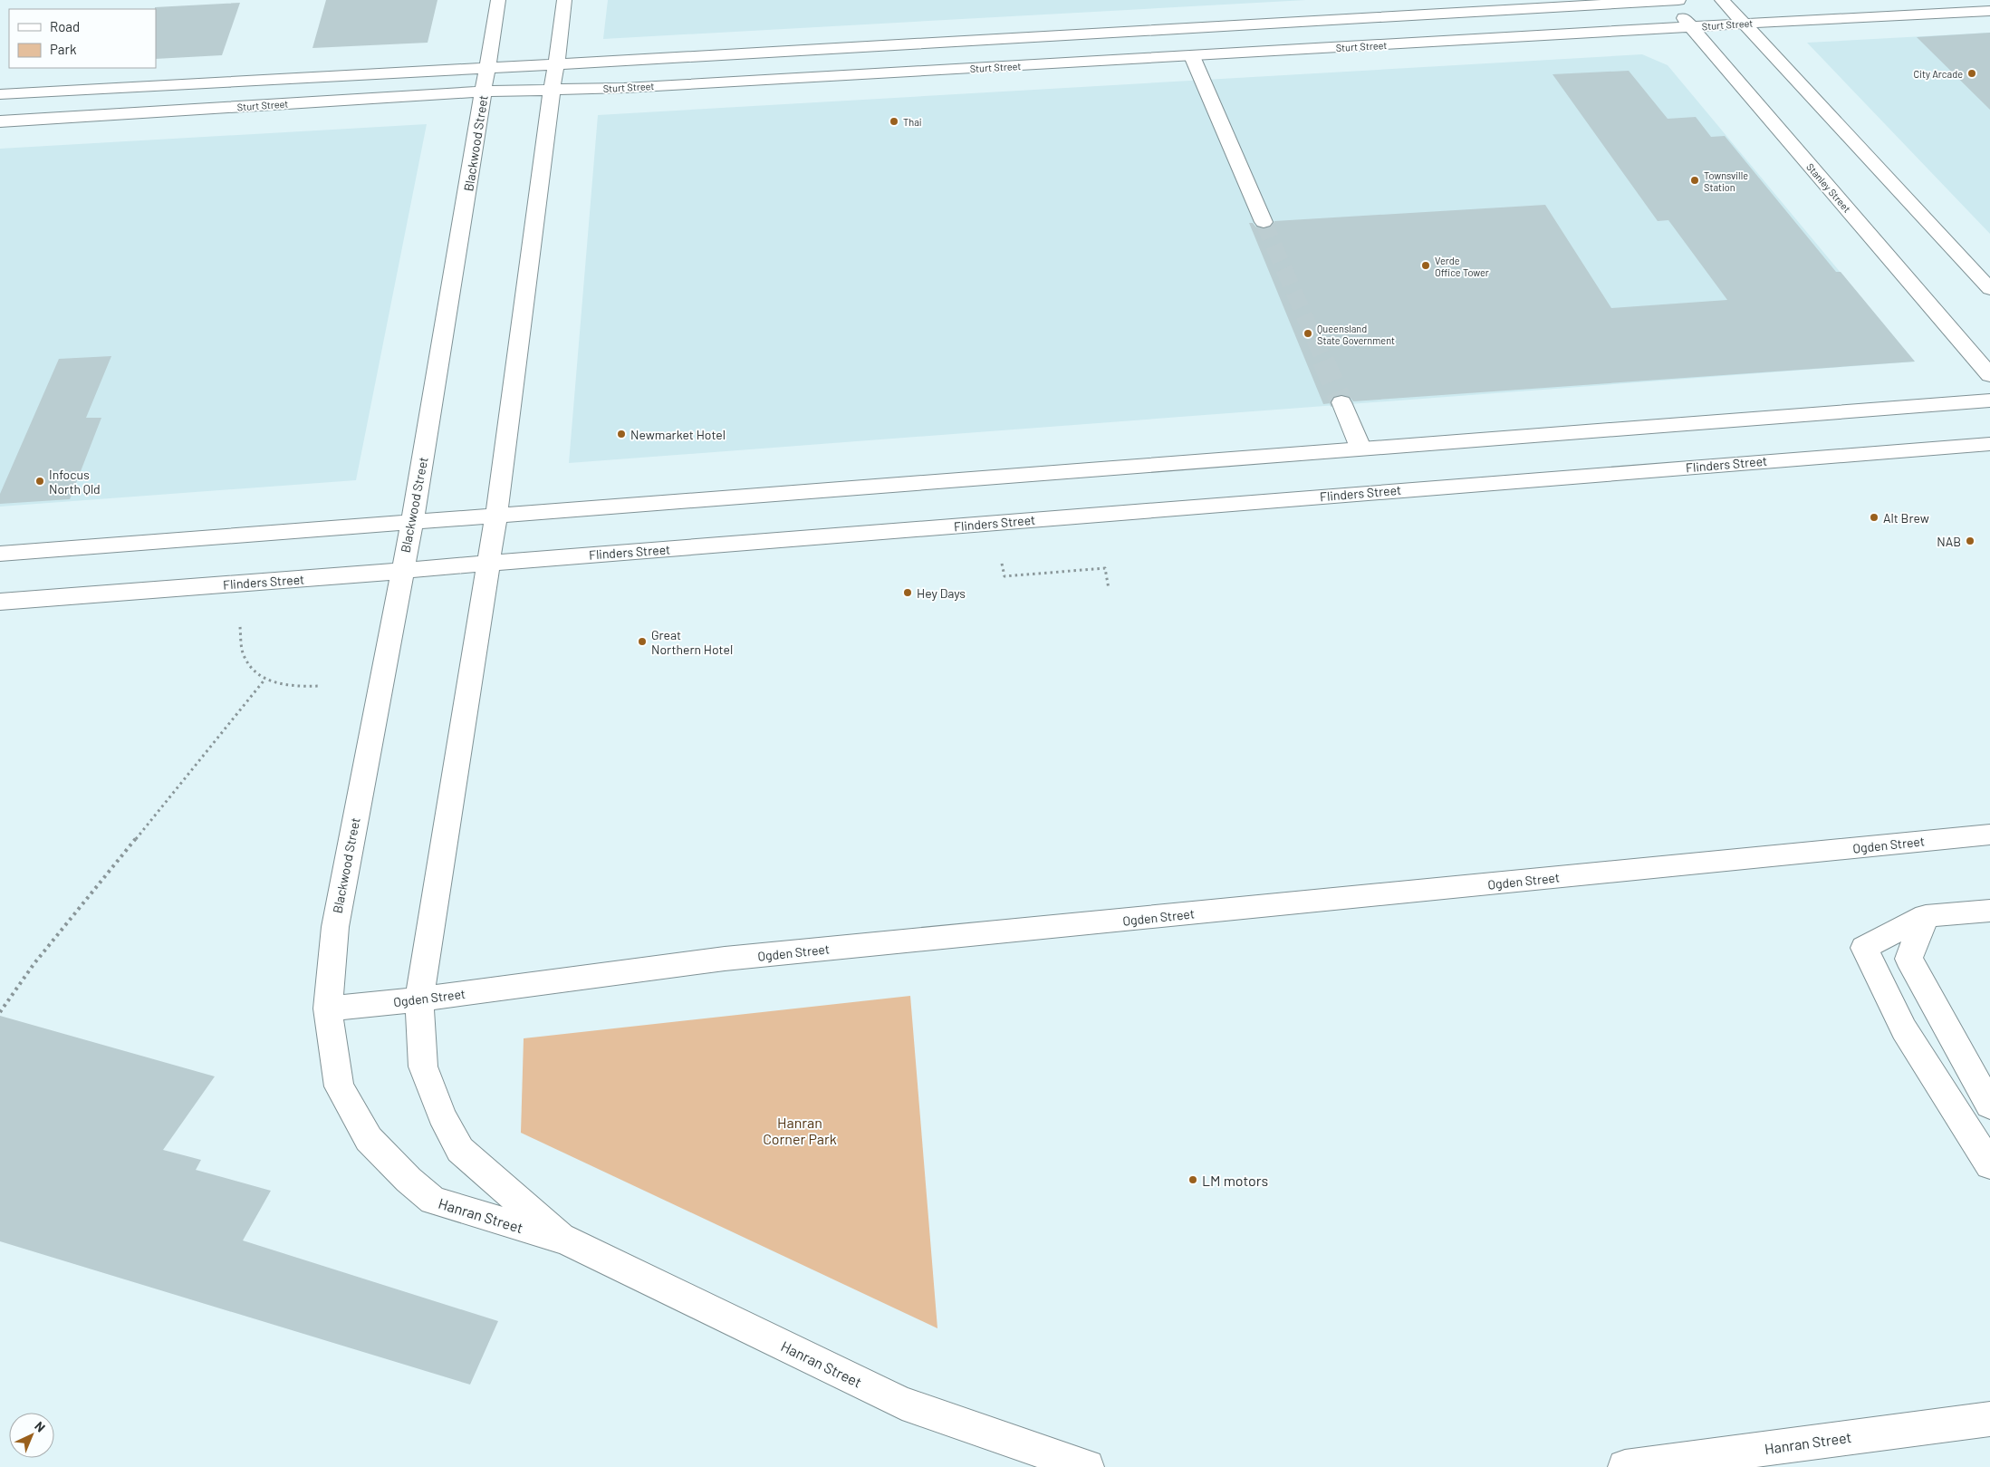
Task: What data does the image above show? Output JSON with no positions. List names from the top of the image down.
{
  "streets": {
    "main road": [
      "Sturt Street",
      "Blackwood Street",
      "Stanley Street",
      "Flinders Street",
      "Ogden Street",
      "Hanran Street"
    ]
  },
  "crossings": [
    ["Sturt Street", "Blackwood Street"],
    ["Sturt Street", "Stanley Street"],
    ["Blackwood Street", "Flinders Street"],
    ["Blackwood Street", "Ogden Street"],
    ["Blackwood Street", "Hanran Street"],
    ["Ogden Street", "Hanran Street"]
  ],
  "parks": ["Hanran Corner Park"],
  "places": [
    "City Arcade",
    "Thai",
    "Townsville Station",
    "Verde Office Tower",
    "Queensland State Government",
    "Newmarket Hotel",
    "Infocus North Qld",
    "Alt Brew",
    "NAB",
    "Hey Days",
    "Great Northern Hotel",
    "LM motors"
  ],
  "legend": ["Road", "Park"],
  "north": "top right"
}
